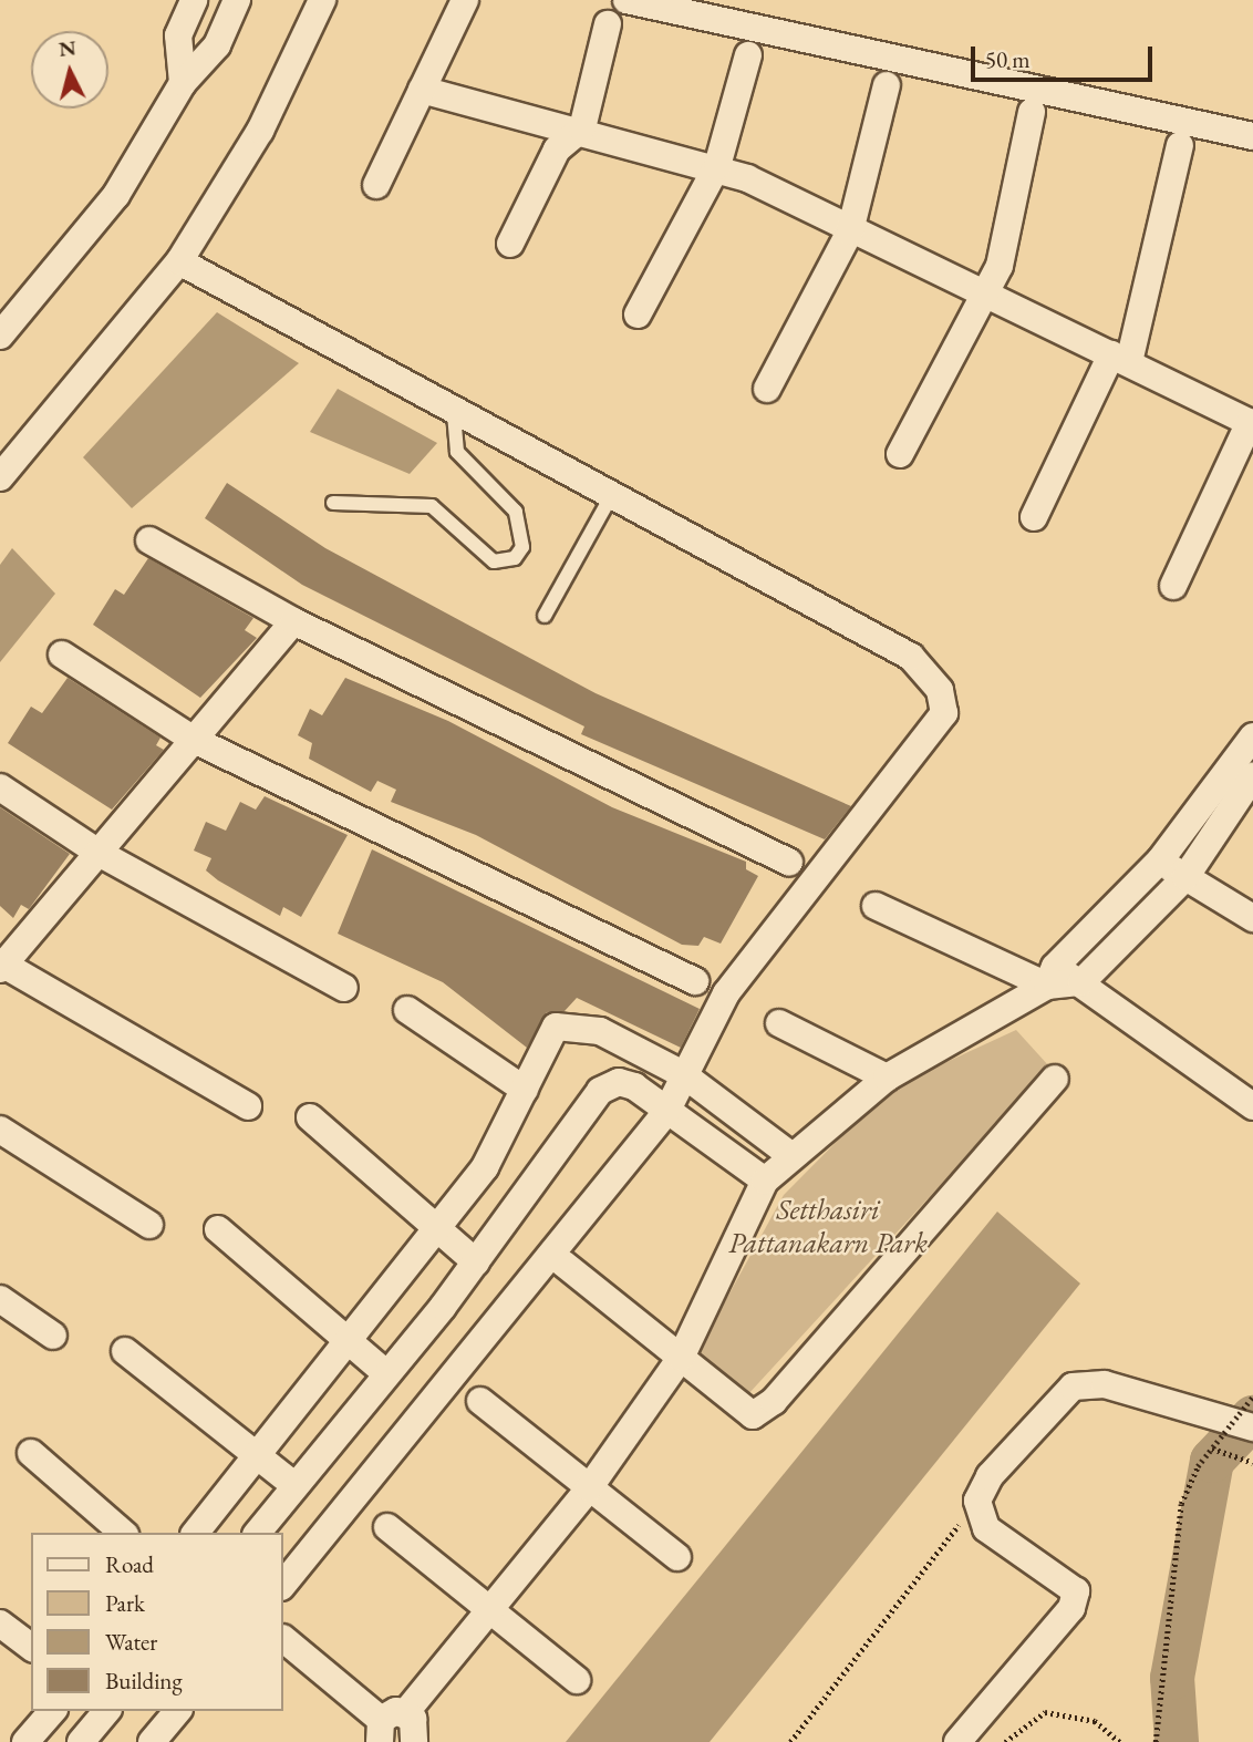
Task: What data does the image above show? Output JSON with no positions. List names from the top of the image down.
{
  "parks": ["Setthasiri Pattanakarn Park"],
  "legend": [
    "Road",
    "Park",
    "Water",
    "Building"
  ],
  "scale_bar": "50 m",
  "north": "top"
}
